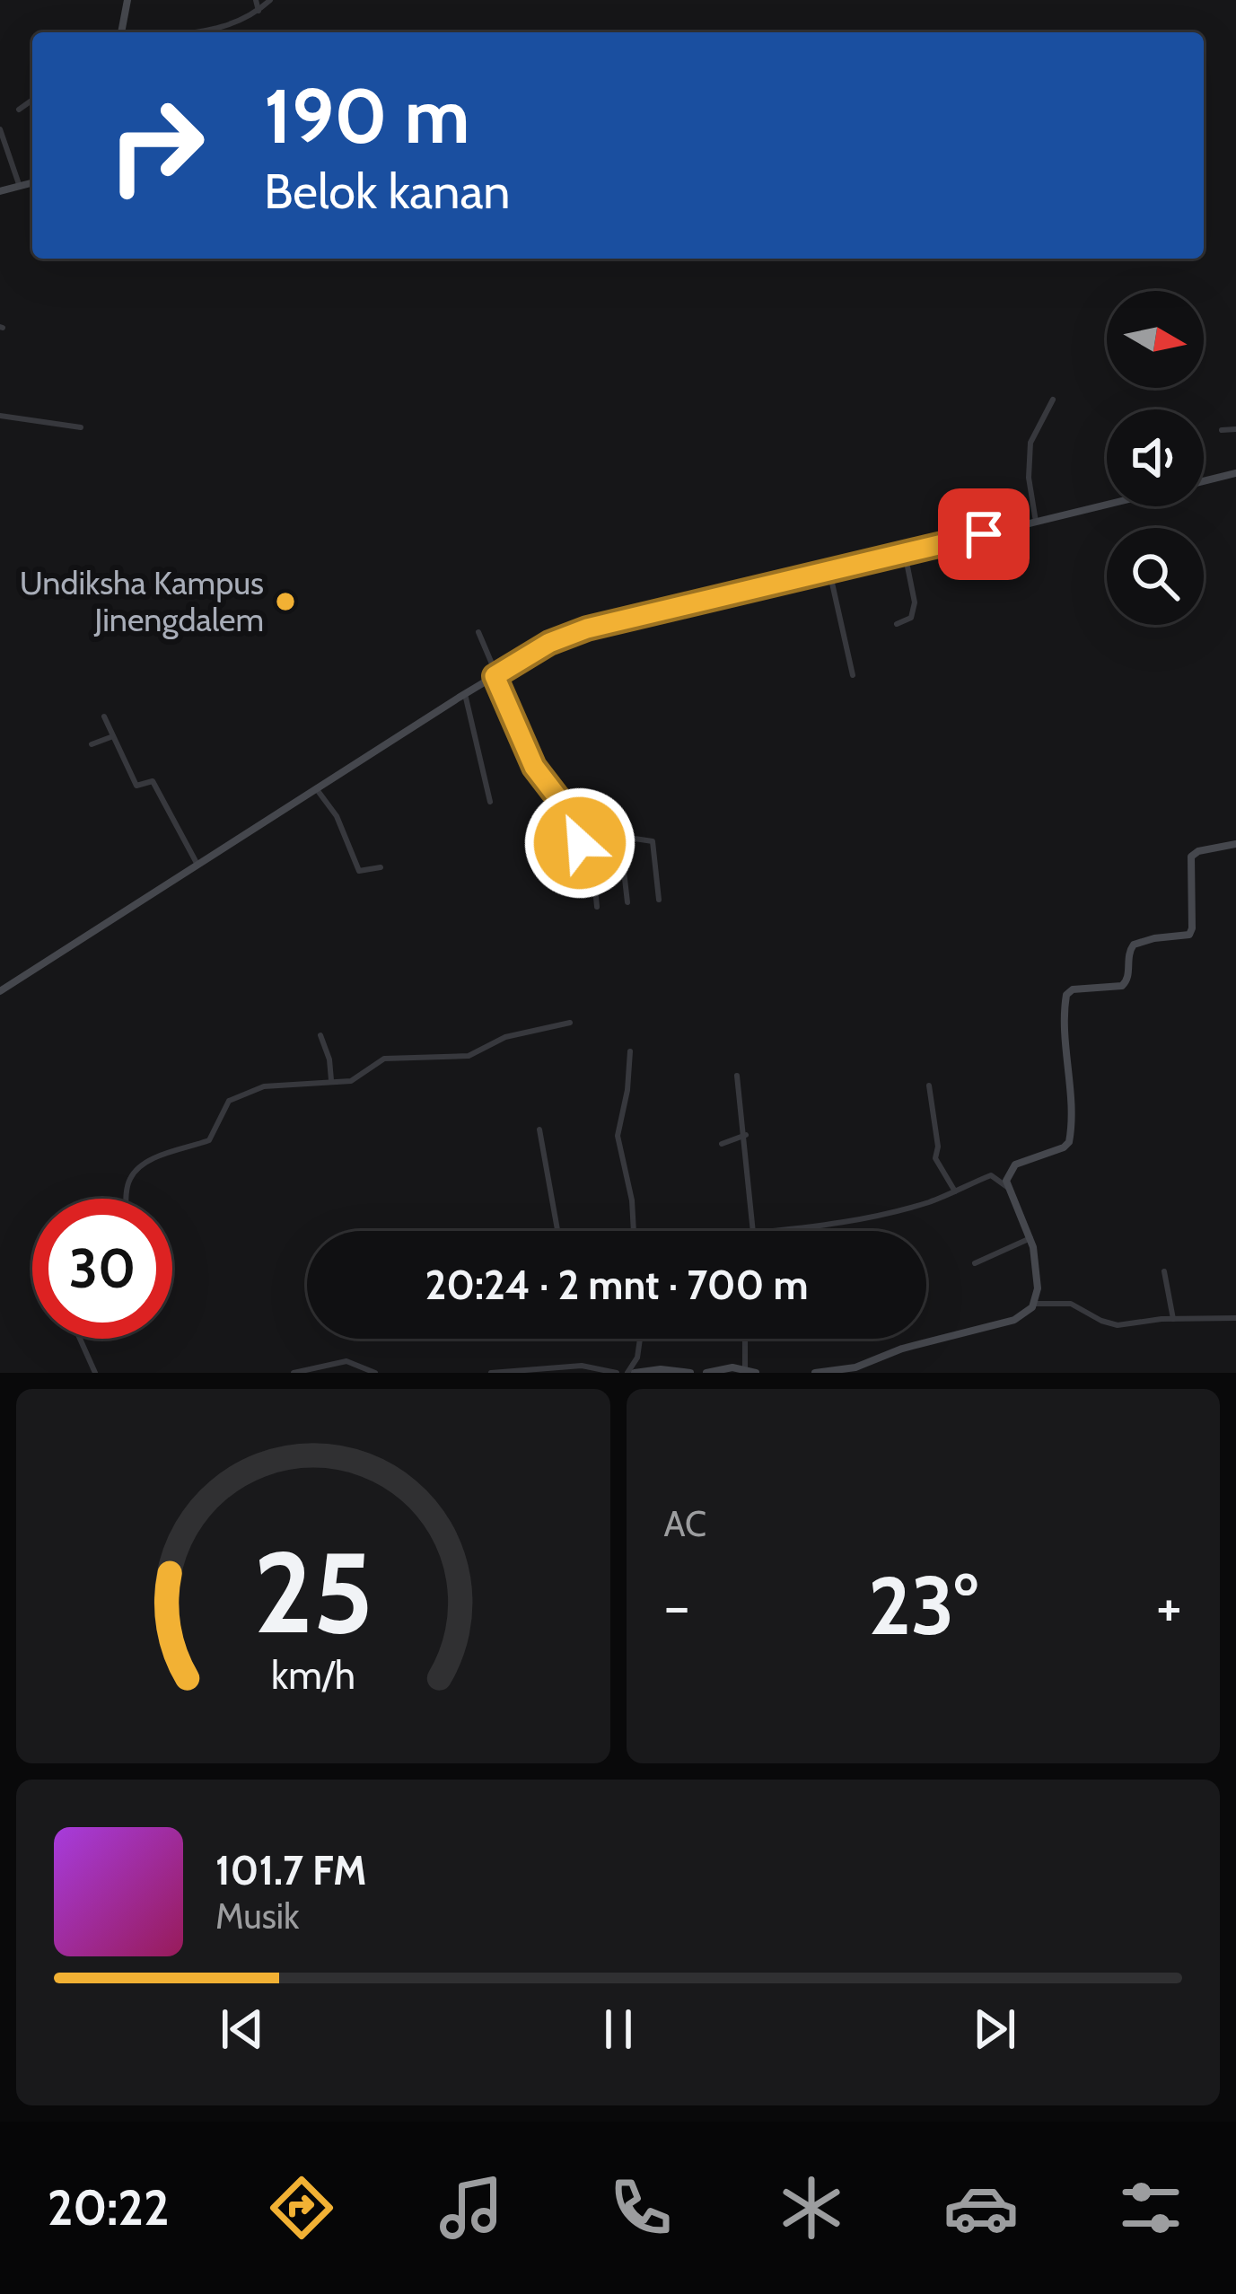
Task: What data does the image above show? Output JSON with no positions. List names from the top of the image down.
{
  "places": ["Undiksha Kampus Jinengdalem"],
  "north": "right",
  "page": {
    "turn": ["190 m", "Belok kanan"],
    "limit": "30",
    "trip": "20:24 · 2 mnt · 700 m",
    "tile": "AC",
    "heat": ["−", "23°", "+"],
    "song": ["101.7 FM", "Musik"],
    "tabs": "20:22",
    "gauge": ["25", "km/h"]
  }
}
